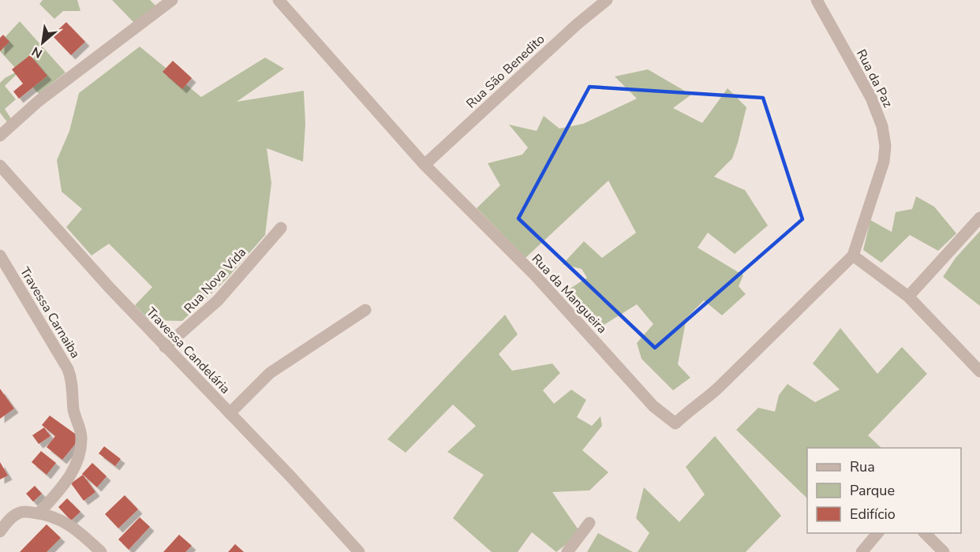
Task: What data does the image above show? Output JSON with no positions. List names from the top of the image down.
{
  "streets": {
    "street": [
      "Rua São Benedito",
      "Rua da Paz",
      "Rua Nova Vida",
      "Rua da Mangueira",
      "Travessa Carnaiba",
      "Travessa Candelária"
    ]
  },
  "crossings": [
    ["Rua São Benedito", "Rua da Mangueira"],
    ["Rua da Paz", "Rua da Mangueira"],
    ["Rua Nova Vida", "Travessa Candelária"]
  ],
  "legend": ["Rua", "Parque", "Edifício"],
  "north": "bottom left"
}
